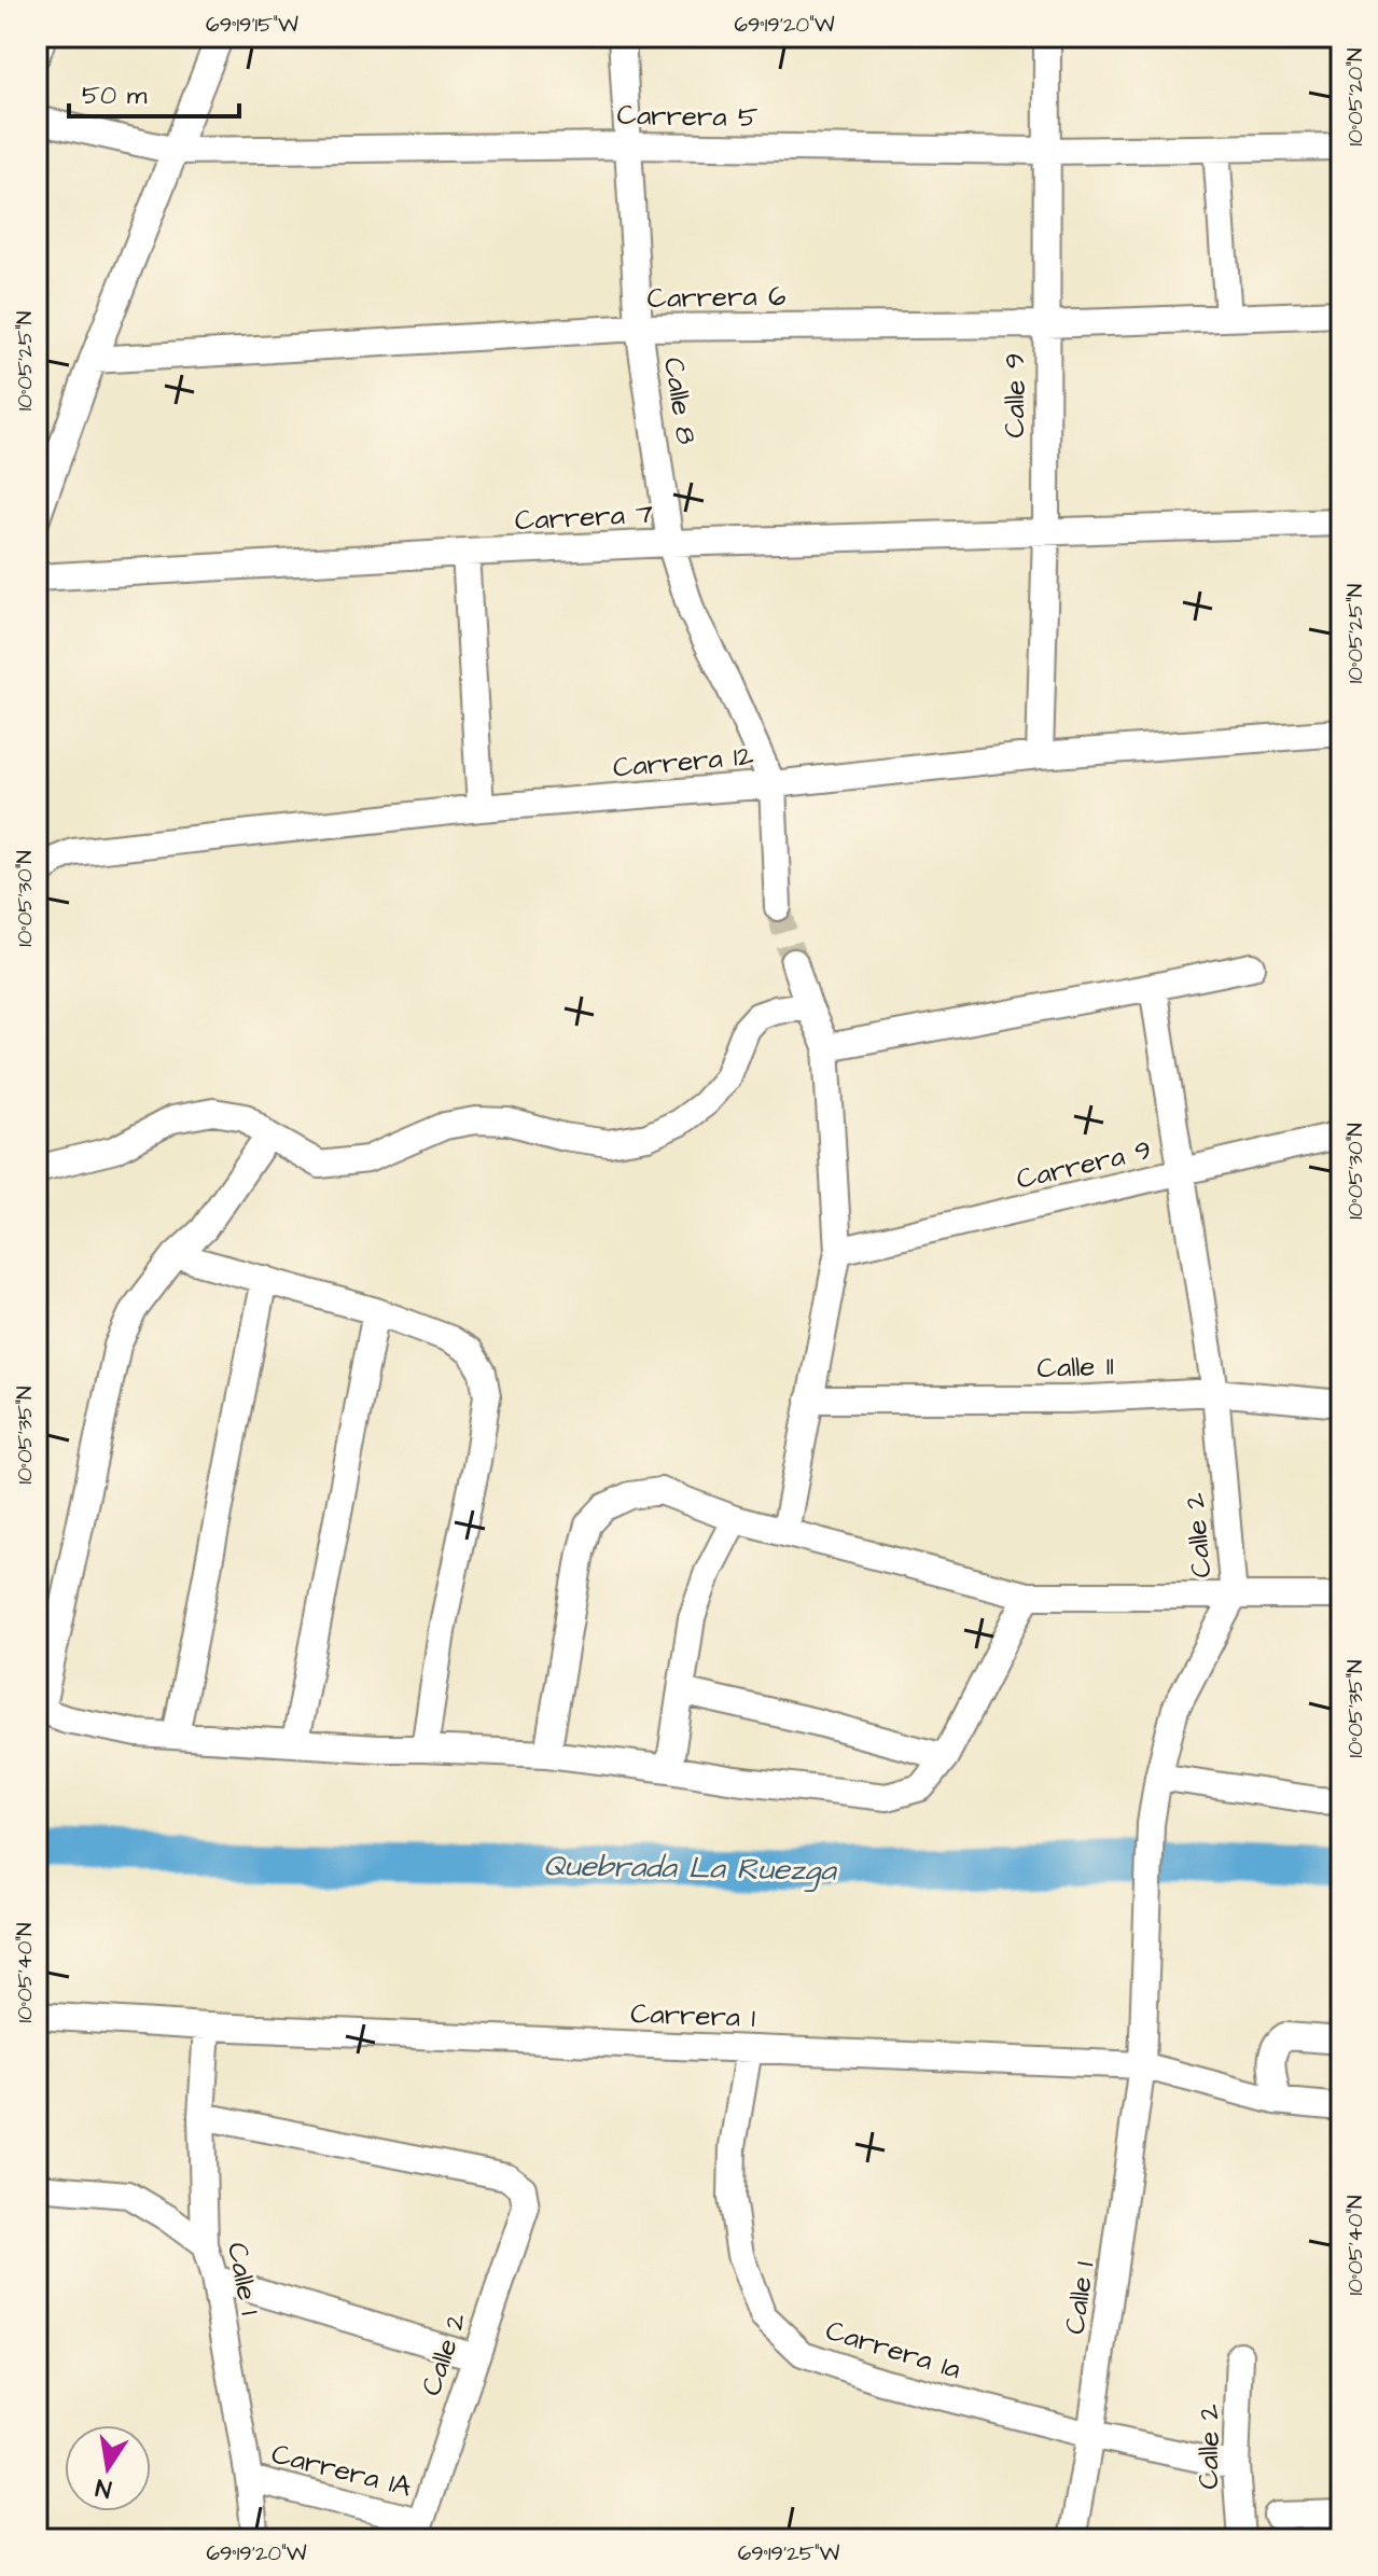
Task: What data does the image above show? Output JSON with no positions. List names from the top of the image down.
{
  "streets": {
    "street": [
      "Carrera 5",
      "Carrera 6",
      "Calle 9",
      "Calle 8",
      "Carrera 7",
      "Carrera 12",
      "Carrera 9",
      "Calle 11",
      "Calle 2",
      "Carrera 1",
      "Calle 1",
      "Carrera 1a",
      "Carrera 1A"
    ]
  },
  "crossings": [
    ["Carrera 5", "Calle 9"],
    ["Carrera 5", "Calle 8"],
    ["Carrera 6", "Calle 9"],
    ["Carrera 6", "Calle 8"],
    ["Calle 9", "Carrera 7"],
    ["Calle 9", "Carrera 12"],
    ["Calle 8", "Carrera 7"],
    ["Calle 8", "Carrera 12"],
    ["Carrera 9", "Calle 2"],
    ["Calle 11", "Calle 2"],
    ["Calle 2", "Carrera 1"],
    ["Calle 2", "Calle 1"],
    ["Calle 2", "Carrera 1a"],
    ["Calle 2", "Carrera 1A"],
    ["Carrera 1", "Calle 1"],
    ["Carrera 1", "Carrera 1a"],
    ["Calle 1", "Carrera 1a"],
    ["Calle 1", "Carrera 1A"]
  ],
  "water": ["Quebrada La Ruezga"],
  "scale_bar": "50 m",
  "north": "bottom",
  "coordinates": [
    "69°19'15\"W",
    "69°19'20\"W",
    "10°05'20\"N",
    "10°05'25\"N",
    "10°05'30\"N",
    "10°05'35\"N",
    "10°05'40\"N",
    "69°19'25\"W"
  ]
}
